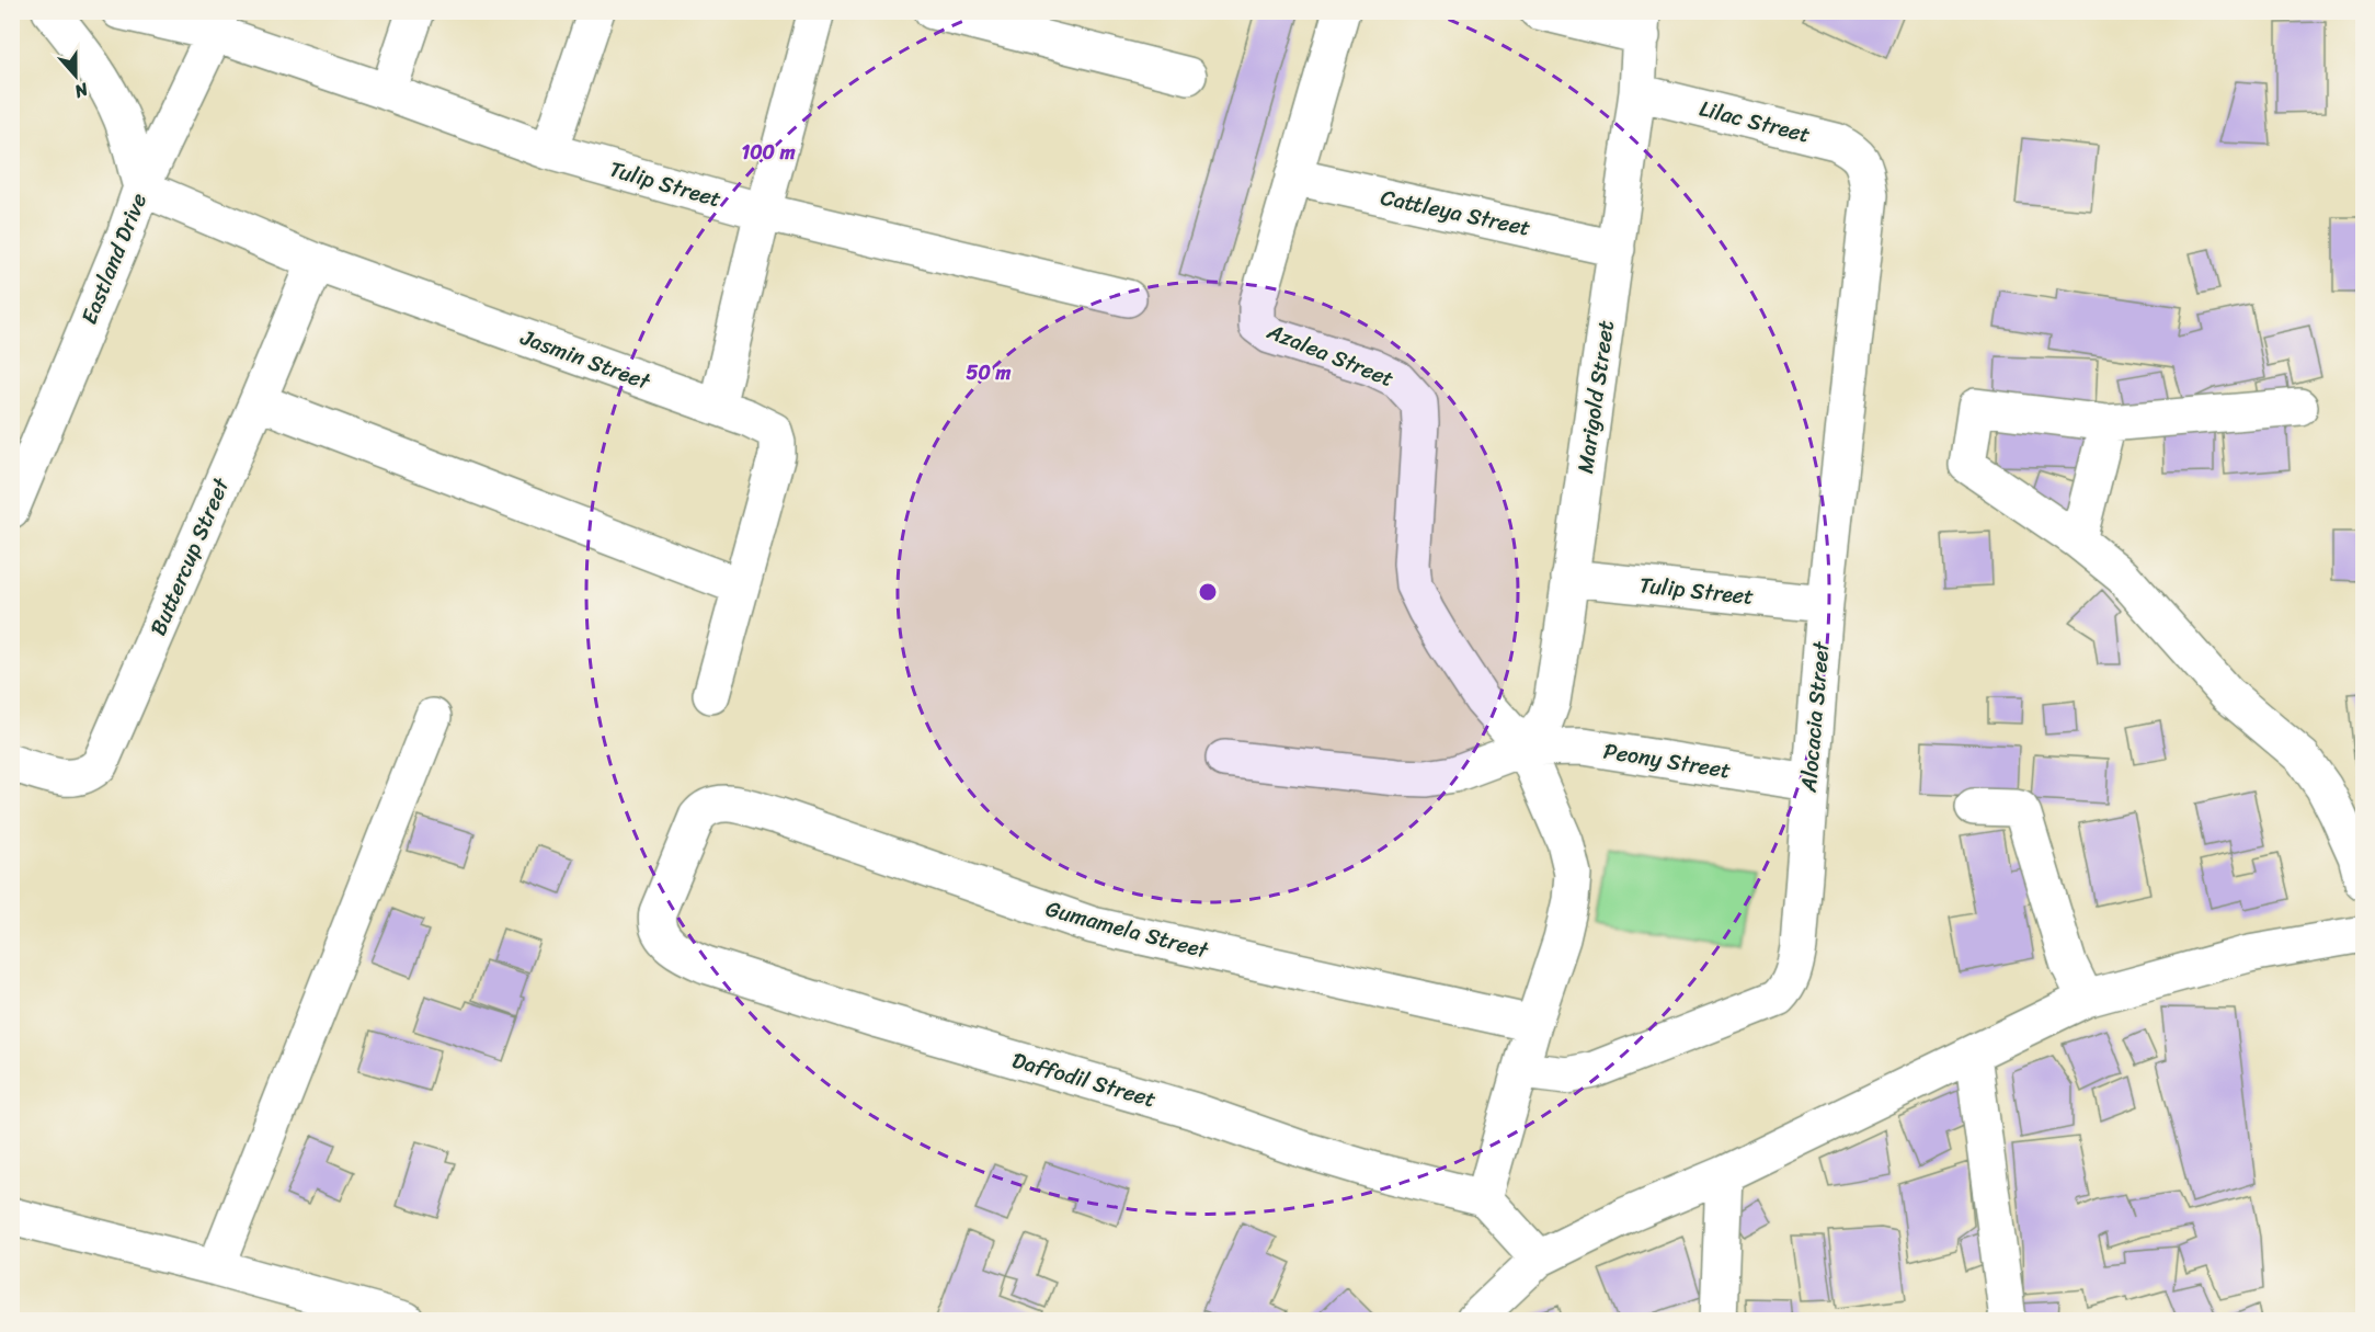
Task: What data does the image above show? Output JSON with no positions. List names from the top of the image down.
{
  "streets": {
    "street": [
      "Lilac Street",
      "Tulip Street",
      "Cattleya Street",
      "Eastland Drive",
      "Azalea Street",
      "Jasmin Street",
      "Marigold Street",
      "Buttercup Street",
      "Alocacia Street",
      "Peony Street",
      "Gumamela Street",
      "Daffodil Street"
    ]
  },
  "crossings": [
    ["Lilac Street", "Marigold Street"],
    ["Lilac Street", "Alocacia Street"],
    ["Tulip Street", "Eastland Drive"],
    ["Tulip Street", "Marigold Street"],
    ["Tulip Street", "Alocacia Street"],
    ["Cattleya Street", "Azalea Street"],
    ["Cattleya Street", "Marigold Street"],
    ["Eastland Drive", "Jasmin Street"],
    ["Azalea Street", "Marigold Street"],
    ["Azalea Street", "Peony Street"],
    ["Jasmin Street", "Buttercup Street"],
    ["Marigold Street", "Peony Street"],
    ["Alocacia Street", "Peony Street"],
    ["Gumamela Street", "Daffodil Street"]
  ],
  "north": "bottom",
  "rings": ["100 m", "50 m"]
}
